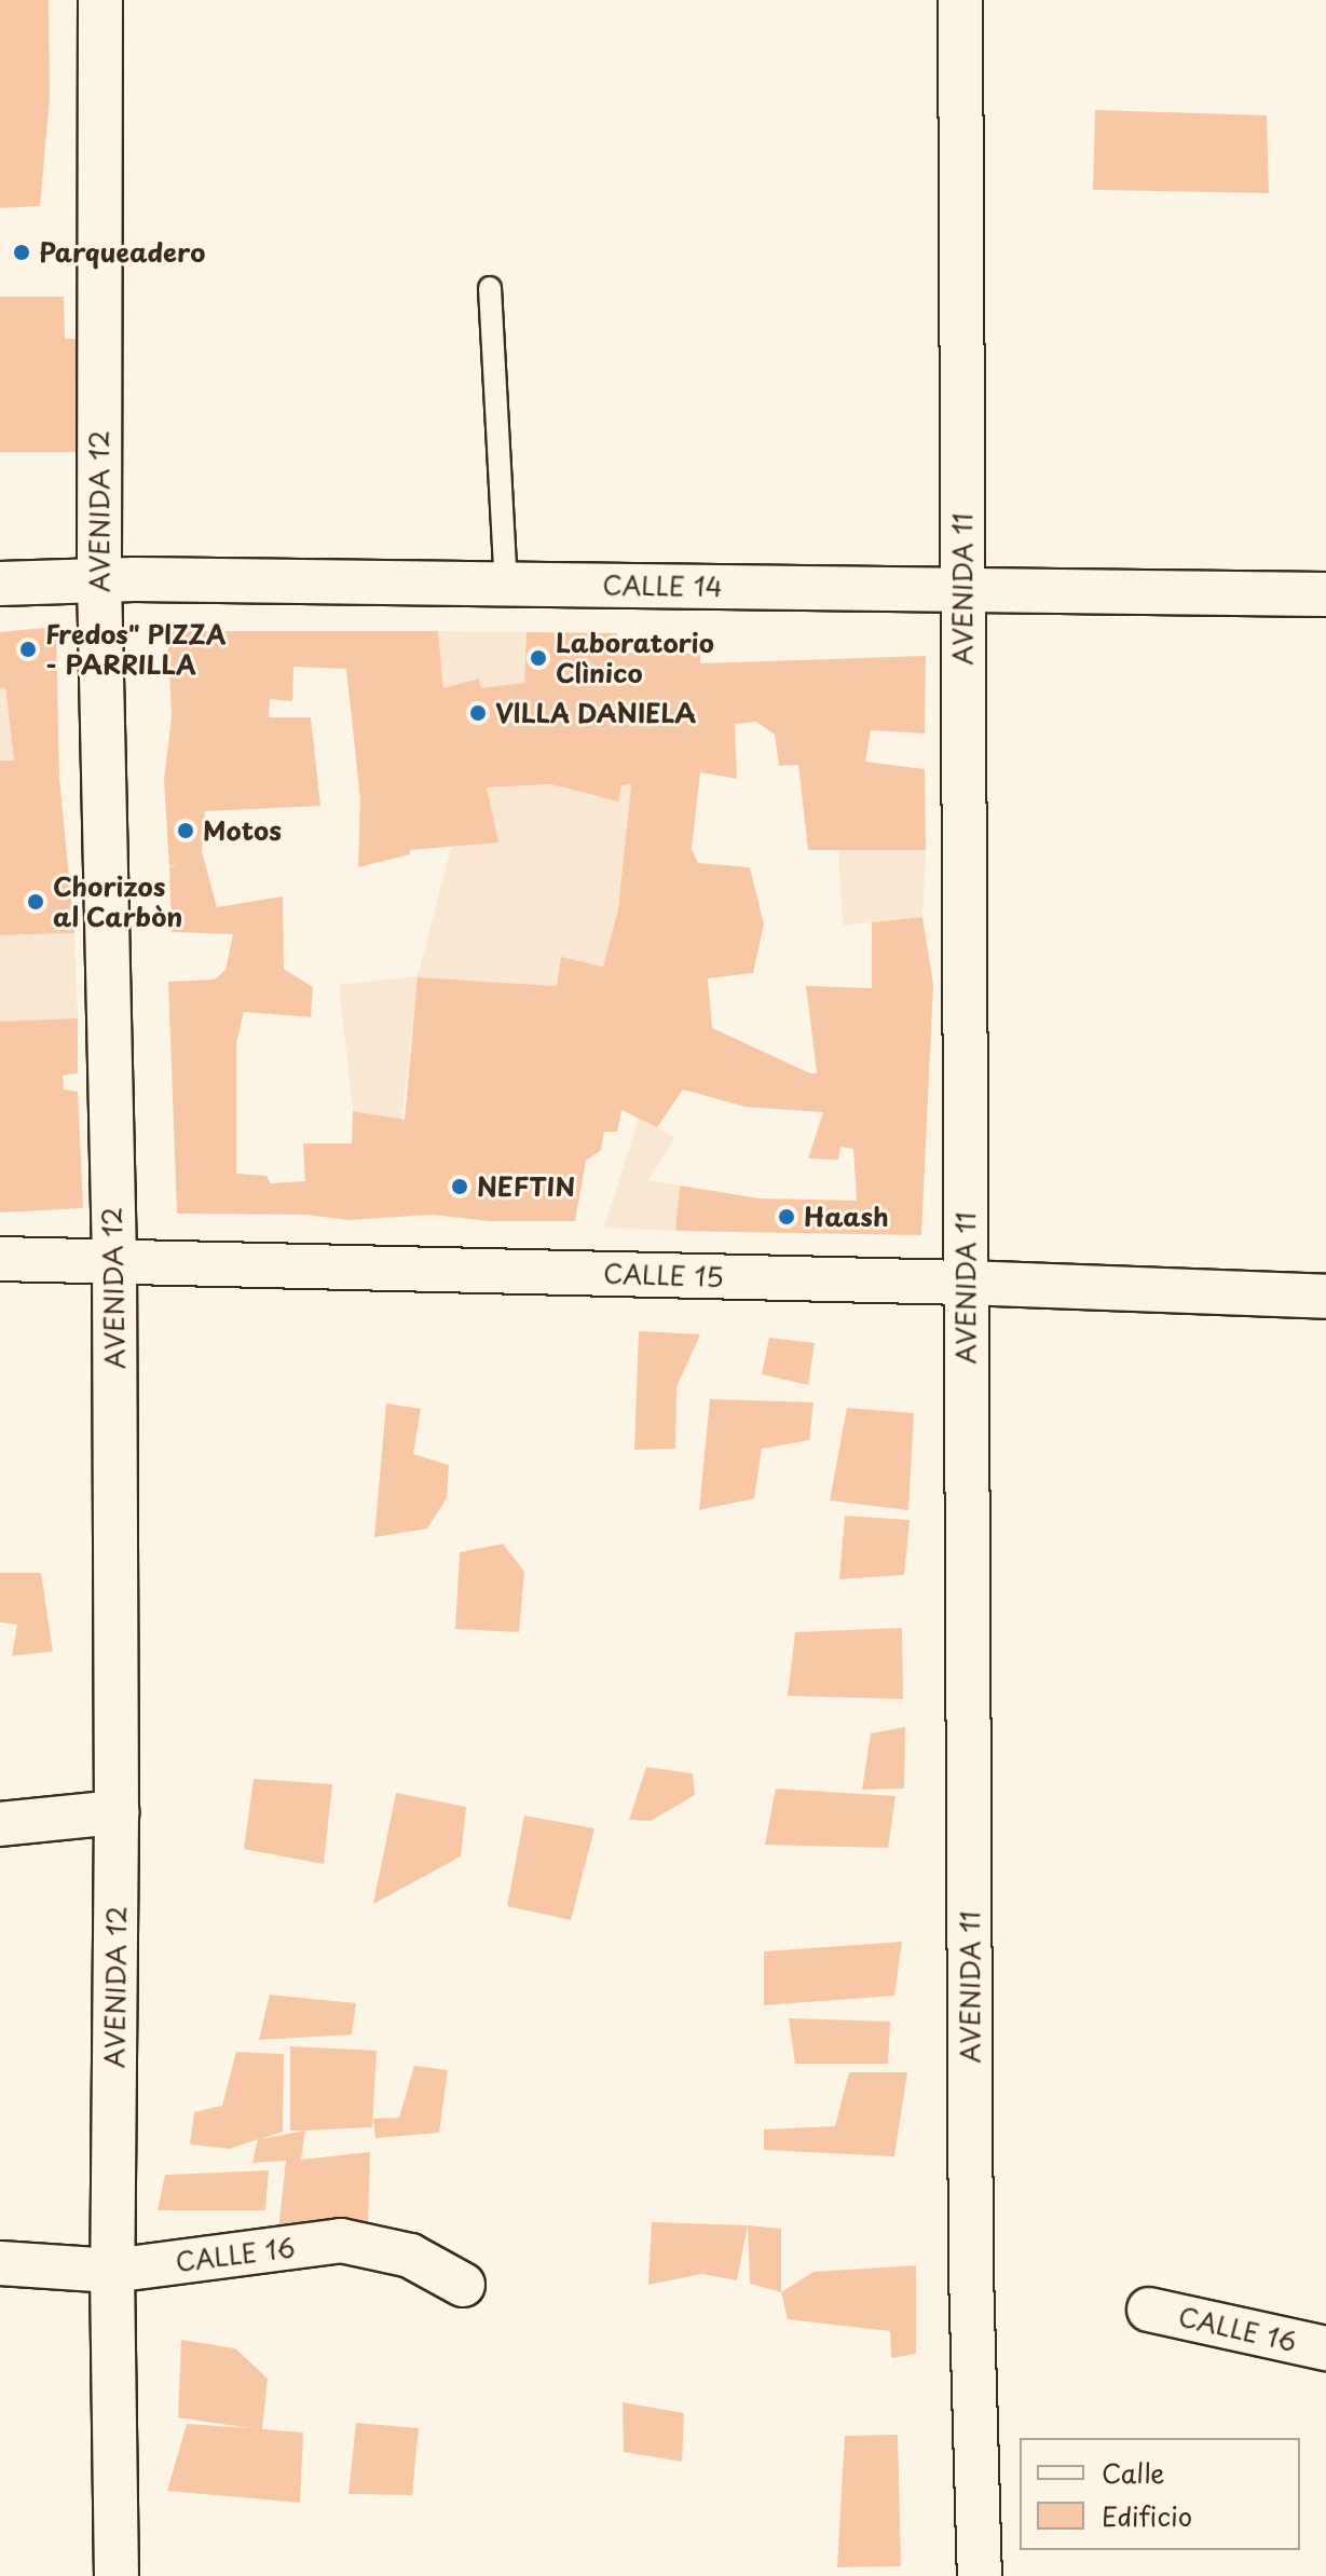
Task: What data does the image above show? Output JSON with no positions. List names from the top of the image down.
{
  "streets": {
    "street": [
      "AVENIDA 12",
      "CALLE 14",
      "AVENIDA 11",
      "CALLE 15",
      "CALLE 16"
    ]
  },
  "crossings": [
    ["AVENIDA 12", "CALLE 14"],
    ["AVENIDA 12", "CALLE 15"],
    ["AVENIDA 12", "CALLE 16"],
    ["CALLE 14", "AVENIDA 11"],
    ["AVENIDA 11", "CALLE 15"]
  ],
  "places": [
    "Parqueadero",
    "Fredos\" PIZZA - PARRILLA",
    "Laboratorio Clìnico",
    "VILLA DANIELA",
    "Motos",
    "Chorizos al Carbòn",
    "NEFTIN",
    "Haash"
  ],
  "legend": ["Calle", "Edificio"]
}
